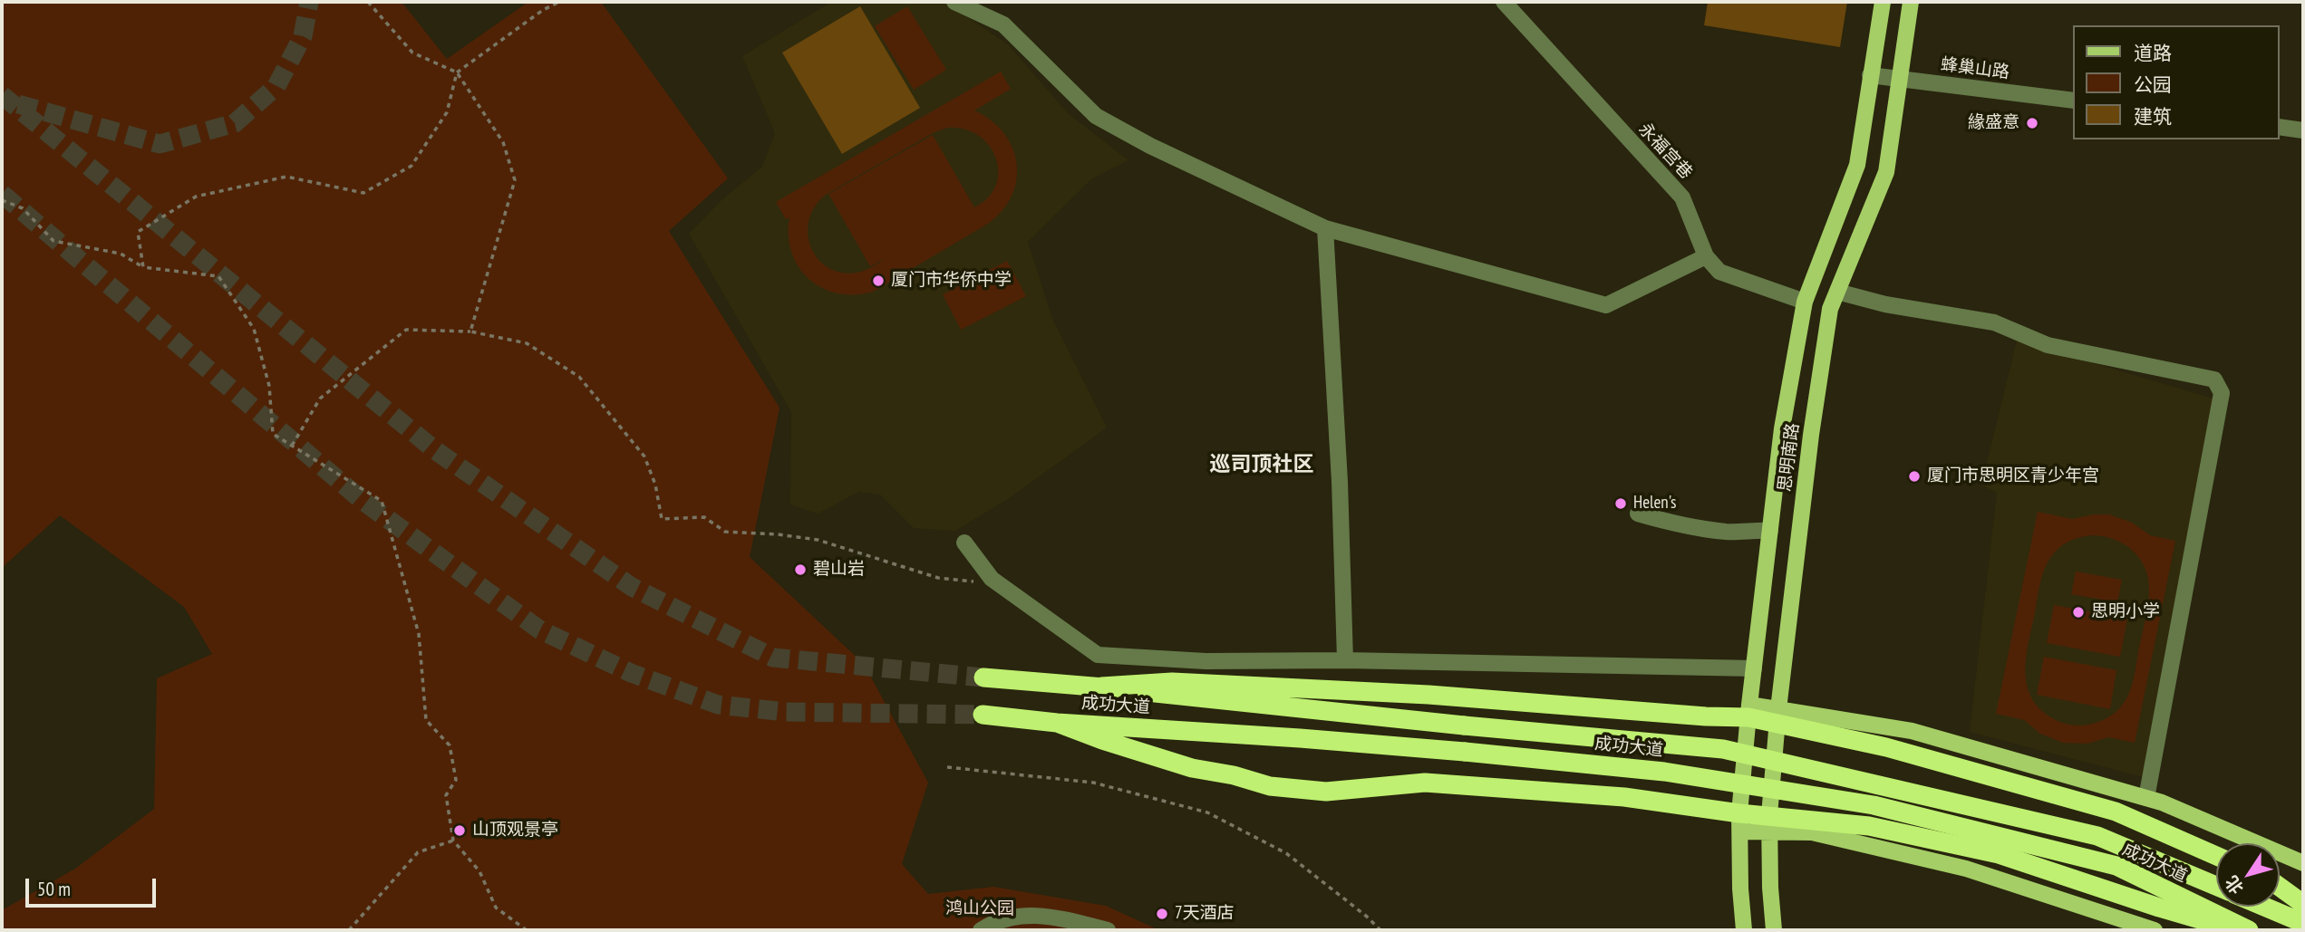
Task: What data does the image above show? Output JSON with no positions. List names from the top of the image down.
{
  "streets": {
    "highway": ["成功大道"],
    "main road": ["思明南路"],
    "street": ["蜂巢山路", "永福宫巷"]
  },
  "crossings": [
    ["蜂巢山路", "思明南路"]
  ],
  "districts": ["巡司顶社区"],
  "parks": ["鸿山公园"],
  "places": [
    "緣盛意",
    "厦门市华侨中学",
    "厦门市思明区青少年宫",
    "Helen's",
    "碧山岩",
    "思明小学",
    "山顶观景亭",
    "7天酒店"
  ],
  "legend": ["道路", "公园", "建筑"],
  "scale_bar": "50 m",
  "north": "bottom left"
}
